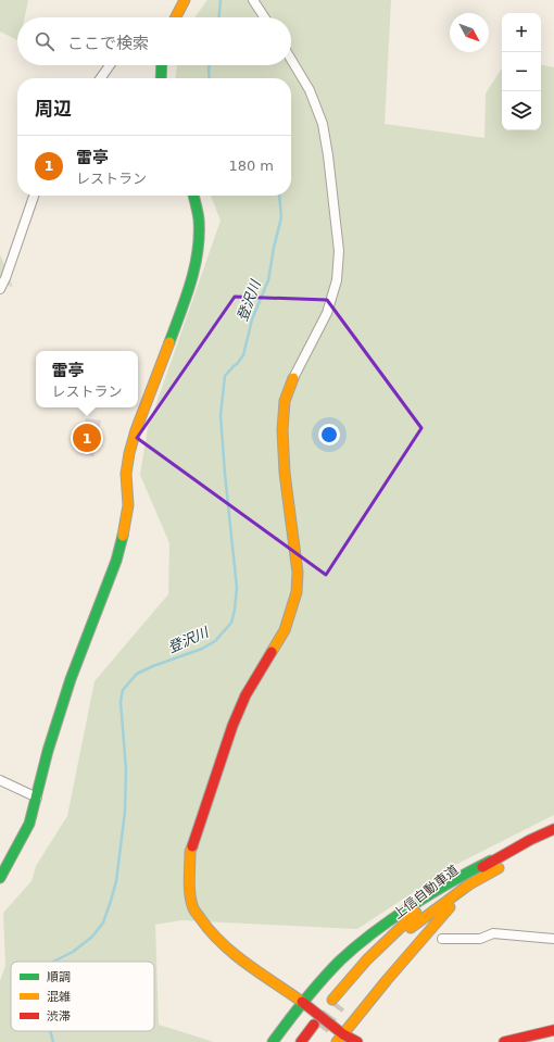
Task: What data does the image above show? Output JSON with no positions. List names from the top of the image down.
{
  "streets": {
    "main road": ["上信自動車道"]
  },
  "water": ["登沢川"],
  "legend": ["順調", "混雑", "渋滞"],
  "north": "bottom right",
  "page": {
    "map_buttons": ["+", "−"],
    "search": "ここで検索",
    "heading": "周辺",
    "list": [
      {
        "mark": "1",
        "name": "雷亭",
        "note": "レストラン",
        "value": "180 m"
      }
    ],
    "popup": ["雷亭", "レストラン"],
    "pins": "1"
  }
}
